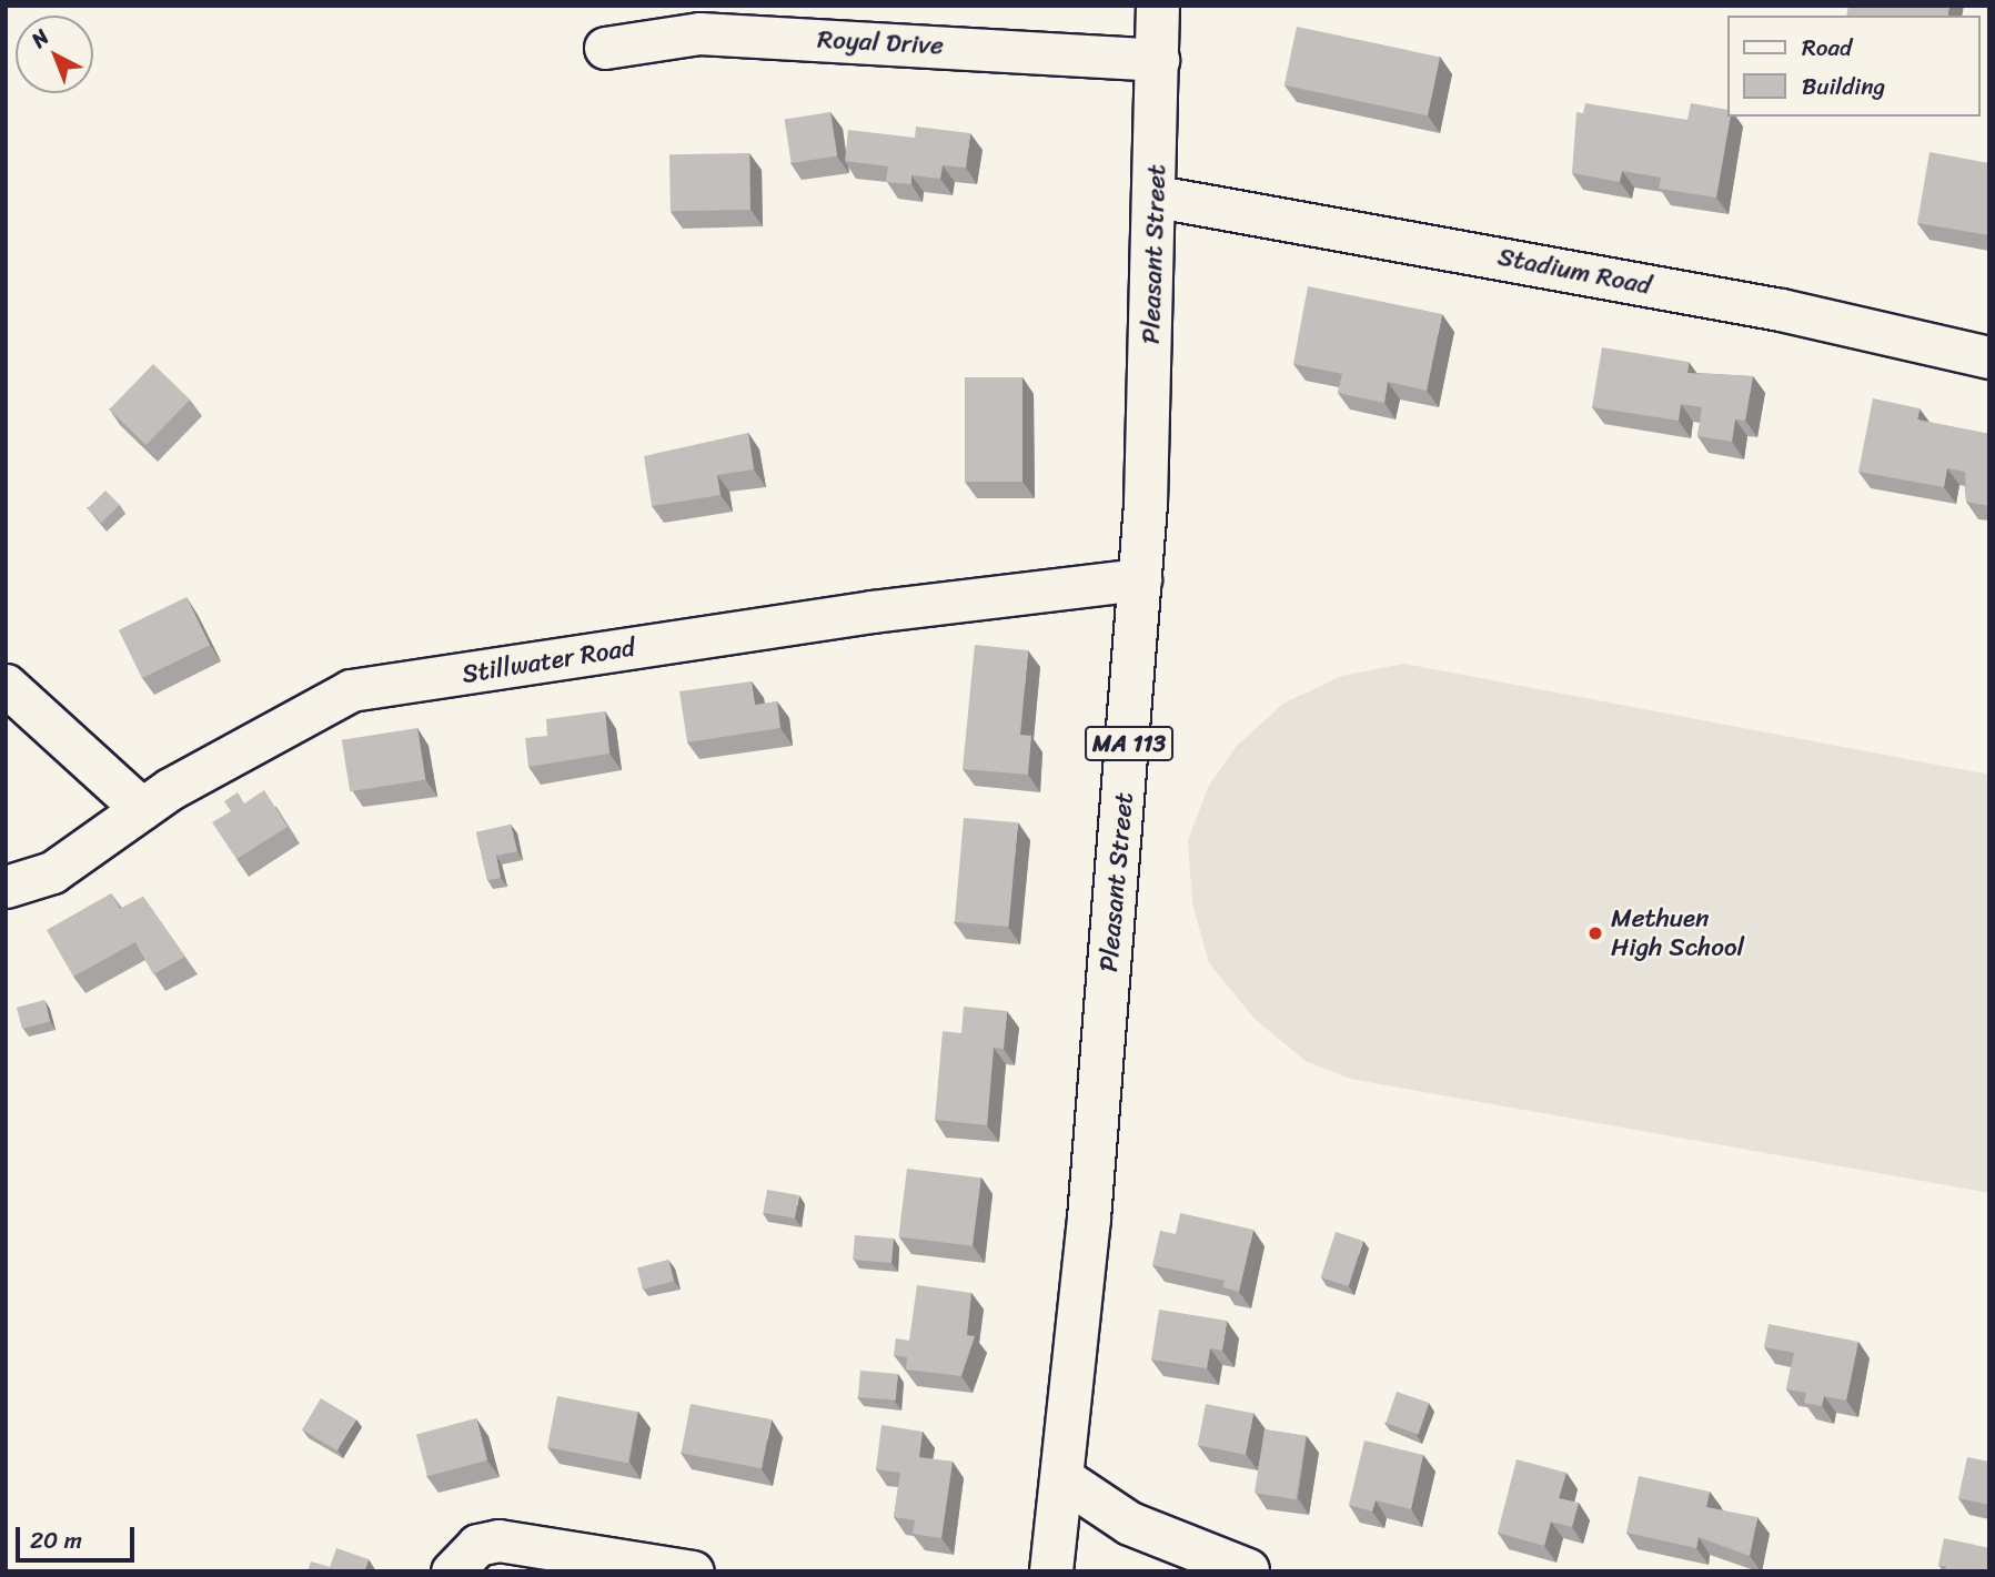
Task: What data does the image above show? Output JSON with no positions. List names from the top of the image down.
{
  "streets": {
    "main road": ["Pleasant Street", "MA 113"],
    "street": ["Royal Drive", "Stadium Road", "Stillwater Road"]
  },
  "crossings": [
    ["Royal Drive", "Pleasant Street"],
    ["Pleasant Street", "Stadium Road"],
    ["Pleasant Street", "Stillwater Road"]
  ],
  "places": ["Methuen High School"],
  "legend": ["Road", "Building"],
  "scale_bar": "20 m",
  "north": "top left"
}
